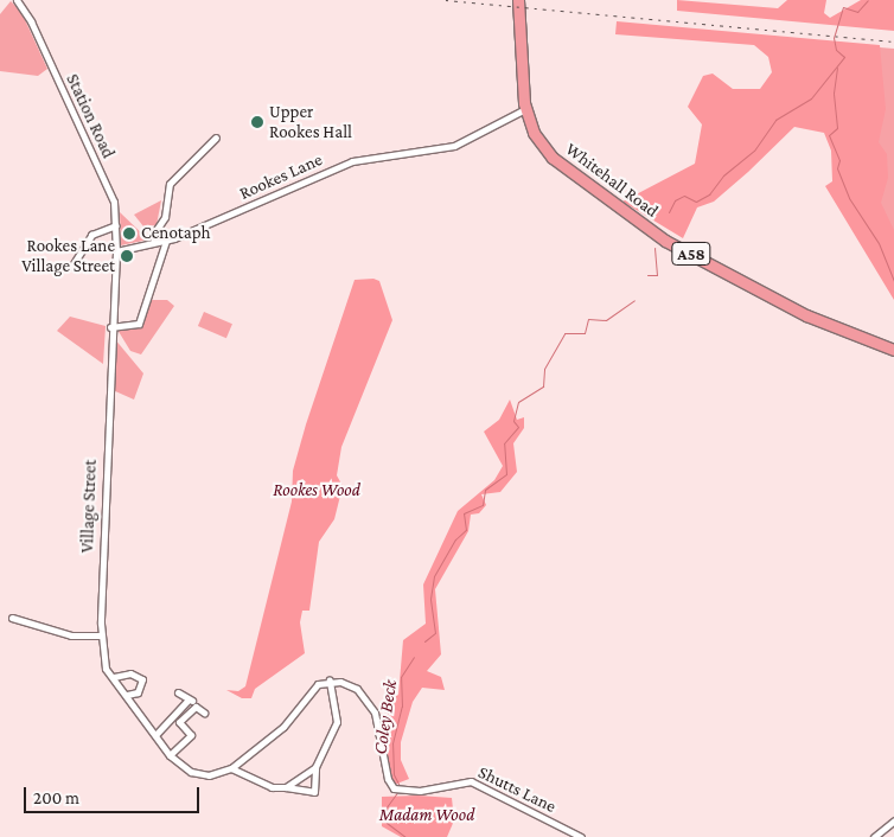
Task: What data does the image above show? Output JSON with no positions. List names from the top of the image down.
{
  "streets": {
    "highway": ["Whitehall Road", "A58"],
    "street": [
      "Station Road",
      "Rookes Lane",
      "Village Street",
      "Shutts Lane"
    ]
  },
  "crossings": [
    ["Station Road", "Rookes Lane"],
    ["Station Road", "Village Street"],
    ["Rookes Lane", "Whitehall Road"],
    ["Rookes Lane", "Village Street"]
  ],
  "water": ["Coley Beck"],
  "parks": ["Rookes Wood", "Madam Wood"],
  "places": ["Upper Rookes Hall", "Cenotaph", "Rookes Lane Village Street"],
  "scale_bar": "200 m"
}
